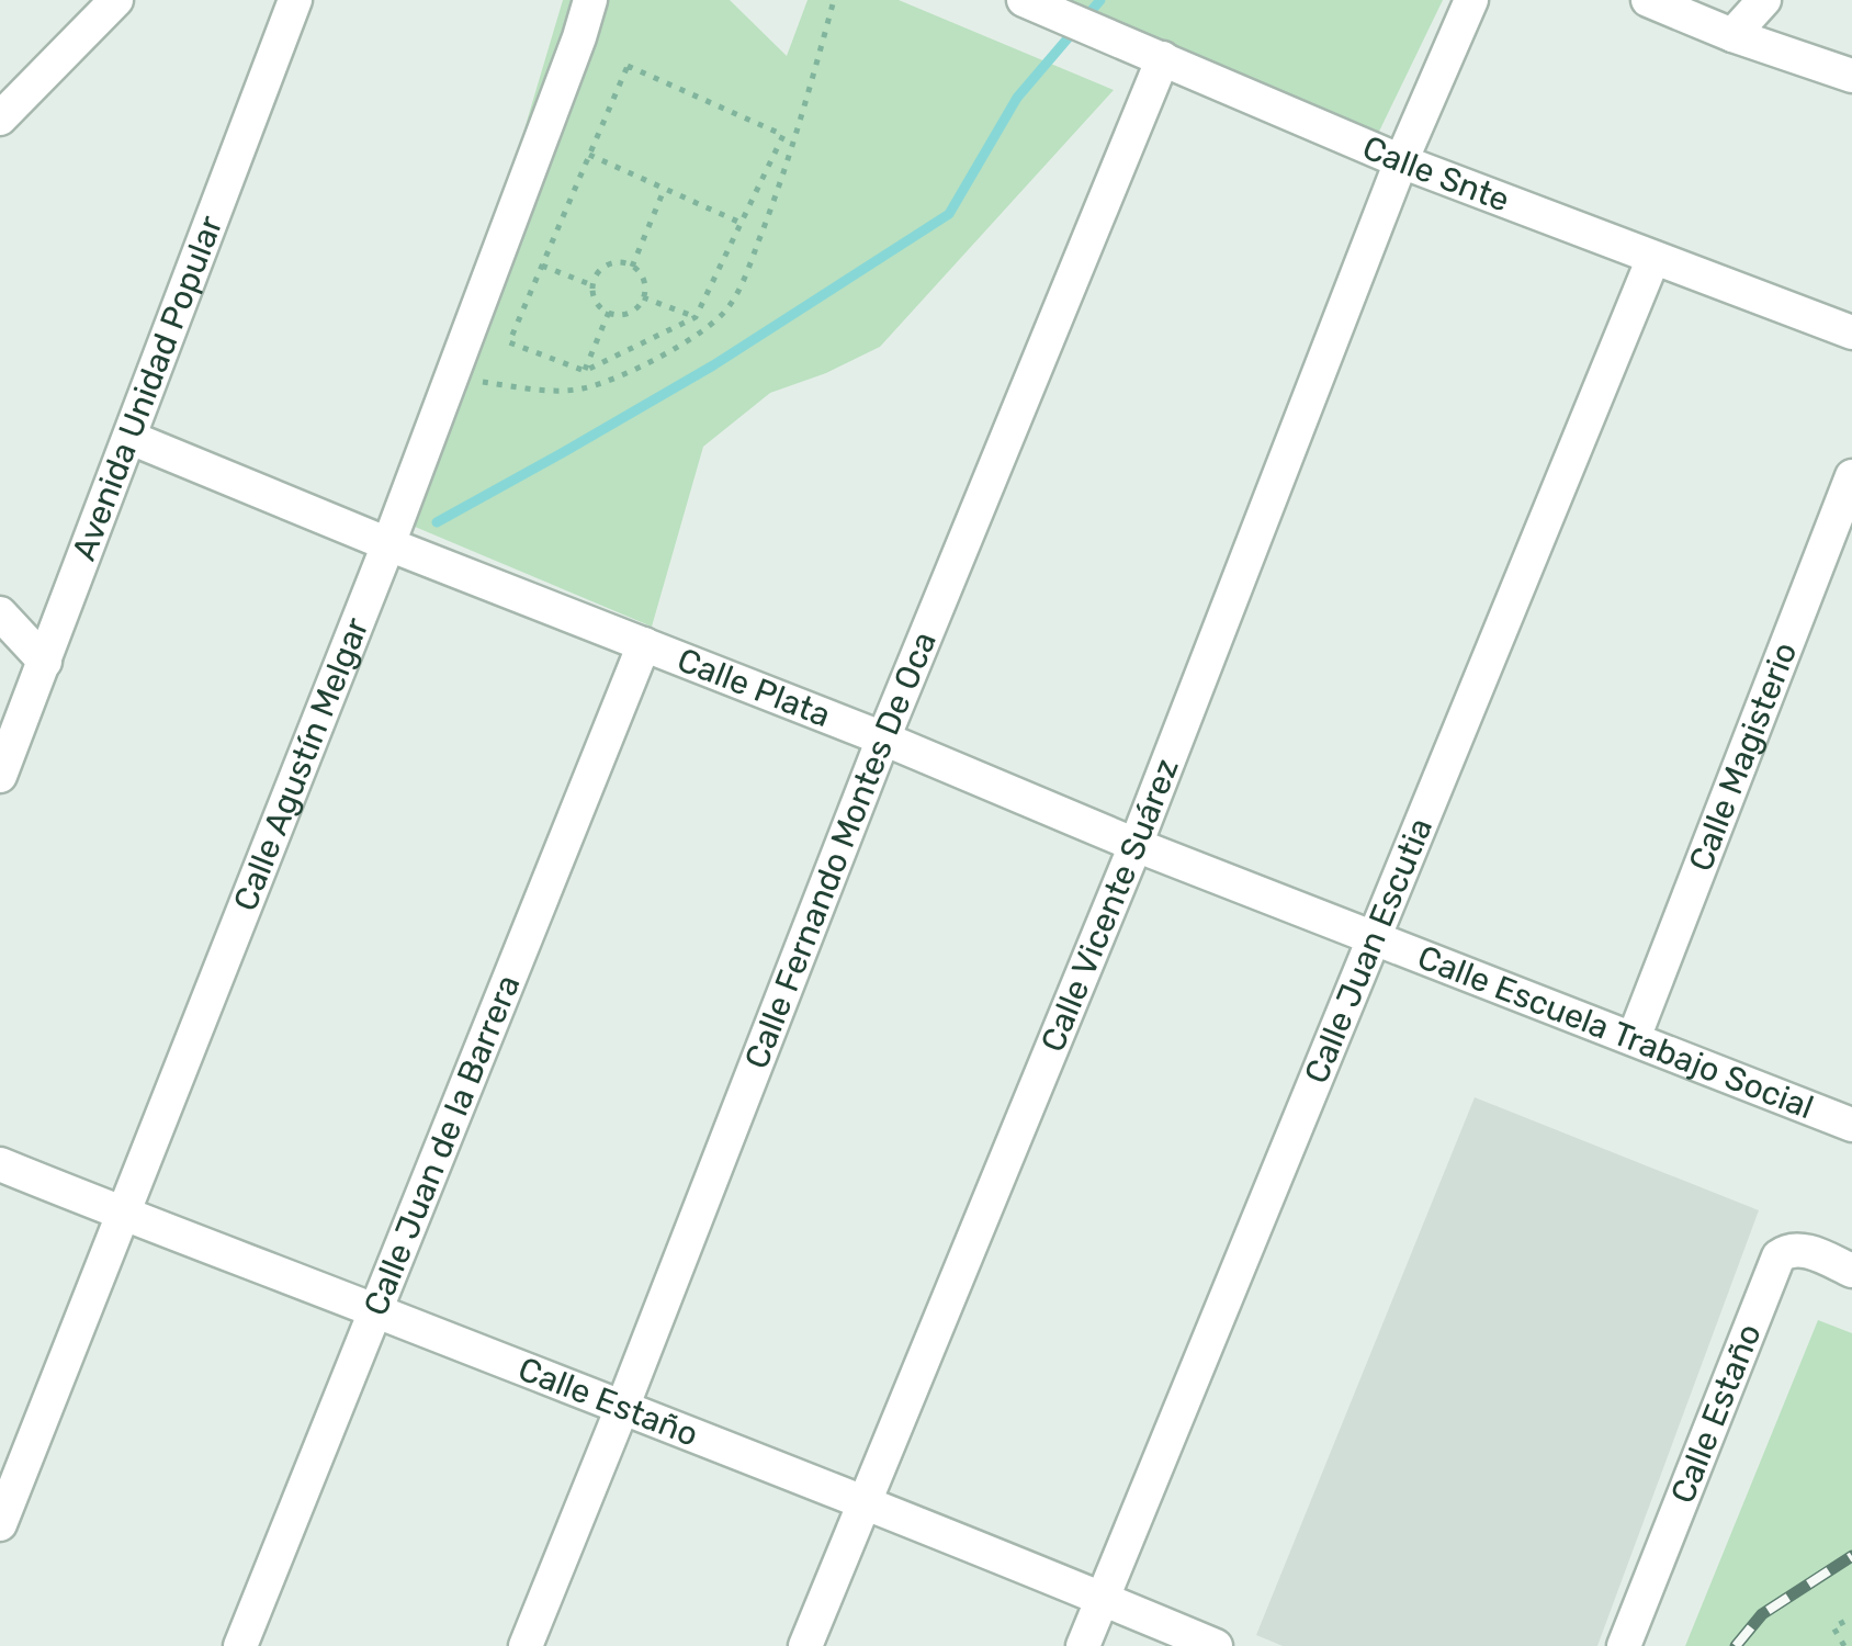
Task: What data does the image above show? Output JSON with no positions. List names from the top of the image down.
{
  "streets": {
    "street": [
      "Calle Snte",
      "Avenida Unidad Popular",
      "Calle Plata",
      "Calle Magisterio",
      "Calle Agustín Melgar",
      "Calle Fernando Montes De Oca",
      "Calle Vicente Suárez",
      "Calle Juan Escutia",
      "Calle Escuela Trabajo Social",
      "Calle Juan de la Barrera",
      "Calle Estaño"
    ]
  },
  "crossings": [
    ["Calle Snte", "Calle Fernando Montes De Oca"],
    ["Calle Snte", "Calle Vicente Suárez"],
    ["Calle Snte", "Calle Juan Escutia"],
    ["Avenida Unidad Popular", "Calle Plata"],
    ["Calle Plata", "Calle Agustín Melgar"],
    ["Calle Plata", "Calle Fernando Montes De Oca"],
    ["Calle Plata", "Calle Vicente Suárez"],
    ["Calle Plata", "Calle Juan Escutia"],
    ["Calle Plata", "Calle Escuela Trabajo Social"],
    ["Calle Plata", "Calle Juan de la Barrera"],
    ["Calle Magisterio", "Calle Escuela Trabajo Social"],
    ["Calle Agustín Melgar", "Calle Estaño"],
    ["Calle Fernando Montes De Oca", "Calle Estaño"],
    ["Calle Vicente Suárez", "Calle Estaño"],
    ["Calle Juan Escutia", "Calle Escuela Trabajo Social"],
    ["Calle Juan Escutia", "Calle Estaño"],
    ["Calle Juan de la Barrera", "Calle Estaño"]
  ]
}
